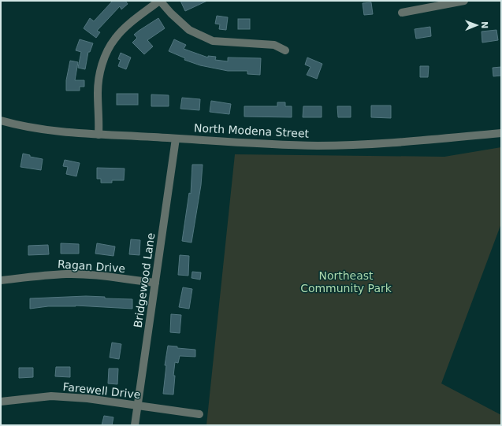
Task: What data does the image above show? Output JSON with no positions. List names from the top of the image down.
{
  "streets": {
    "street": [
      "North Modena Street",
      "Ragan Drive",
      "Bridgewood Lane",
      "Farewell Drive"
    ]
  },
  "crossings": [
    ["North Modena Street", "Bridgewood Lane"],
    ["Ragan Drive", "Bridgewood Lane"],
    ["Bridgewood Lane", "Farewell Drive"]
  ],
  "parks": ["Northeast Community Park"],
  "north": "right"
}
